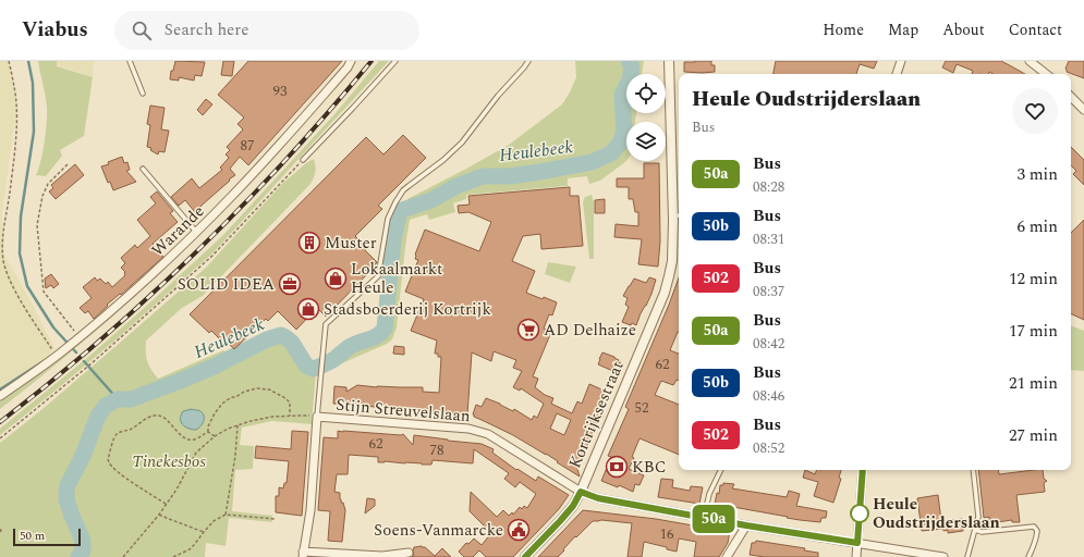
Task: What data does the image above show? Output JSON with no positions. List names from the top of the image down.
{
  "streets": {
    "street": ["Warande", "Stijn Streuvelslaan", "Kortrijksestraat"]
  },
  "crossings": [
    ["Stijn Streuvelslaan", "Kortrijksestraat"]
  ],
  "water": ["Heulebeek"],
  "parks": ["Tinekesbos"],
  "places": {
    "building": ["Muster"],
    "shop": ["Lokaalmarkt Heule", "Stadsboerderij Kortrijk"],
    "office": ["SOLID IDEA"],
    "supermarket": ["AD Delhaize"],
    "bank": ["KBC"],
    "other": ["Heule Oudstrijderslaan"],
    "public building": ["Soens-Vanmarcke"]
  },
  "lines": ["bus line 50a"],
  "house_numbers": [
    "93",
    "87",
    "62",
    "52",
    "62",
    "78",
    "16"
  ],
  "scale_bar": "50 m",
  "page": {
    "header": "Viabus",
    "search": "Search here",
    "nav": [
      "Home",
      "Map",
      "About",
      "Contact"
    ],
    "on_map": "50a",
    "heading": ["Heule Oudstrijderslaan", "Bus"],
    "list": [
      {
        "mark": "50a",
        "name": "Bus",
        "note": "08:28",
        "value": "3 min"
      },
      {
        "mark": "50b",
        "name": "Bus",
        "note": "08:31",
        "value": "6 min"
      },
      {
        "mark": "502",
        "name": "Bus",
        "note": "08:37",
        "value": "12 min"
      },
      {
        "mark": "50a",
        "name": "Bus",
        "note": "08:42",
        "value": "17 min"
      },
      {
        "mark": "50b",
        "name": "Bus",
        "note": "08:46",
        "value": "21 min"
      },
      {
        "mark": "502",
        "name": "Bus",
        "note": "08:52",
        "value": "27 min"
      }
    ],
    "scale": "50 m"
  }
}
